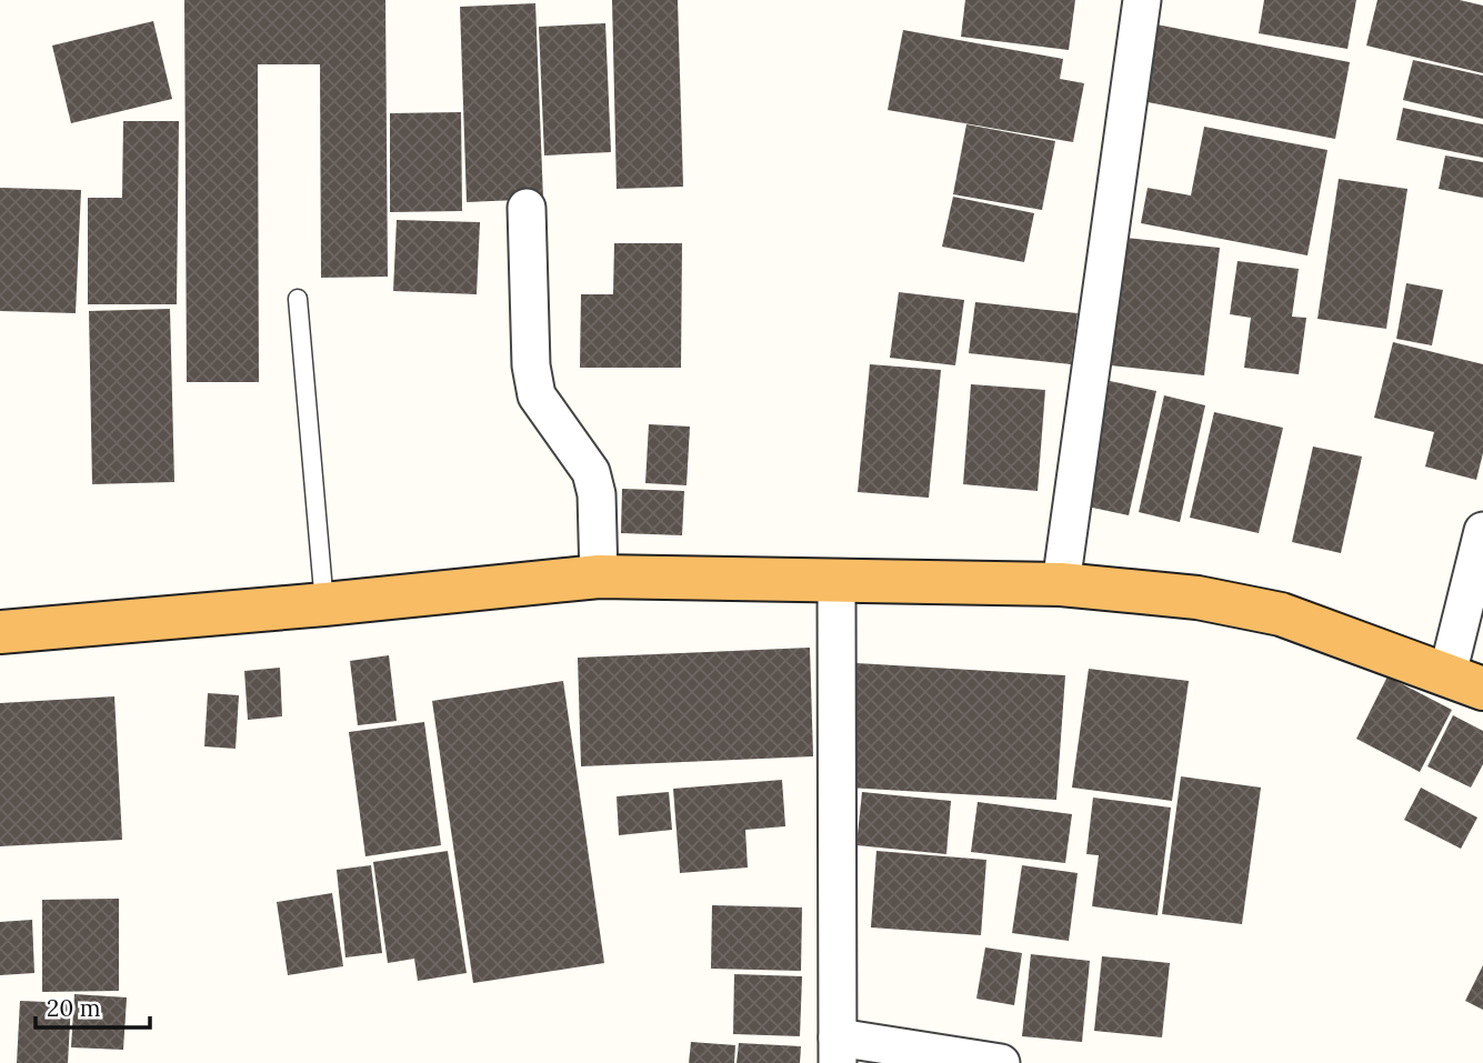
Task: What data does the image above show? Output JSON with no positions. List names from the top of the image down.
{
  "scale_bar": "20 m"
}
